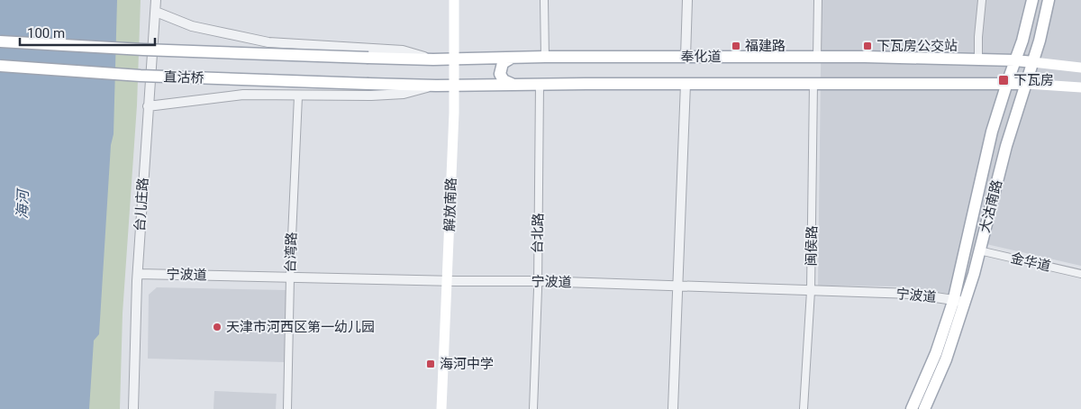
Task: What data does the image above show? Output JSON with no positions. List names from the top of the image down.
{
  "streets": {
    "main road": [
      "奉化道",
      "直沽桥",
      "解放南路",
      "大沽南路"
    ],
    "street": [
      "台儿庄路",
      "台北路",
      "闽侯路",
      "台湾路",
      "金华道",
      "宁波道"
    ]
  },
  "crossings": [
    ["奉化道", "直沽桥"],
    ["奉化道", "解放南路"],
    ["奉化道", "大沽南路"],
    ["奉化道", "台北路"],
    ["奉化道", "闽侯路"],
    ["台儿庄路", "宁波道"],
    ["解放南路", "宁波道"],
    ["大沽南路", "金华道"],
    ["大沽南路", "宁波道"],
    ["台北路", "宁波道"],
    ["闽侯路", "宁波道"],
    ["台湾路", "宁波道"]
  ],
  "water": ["海河"],
  "places": {
    "transit": [
      "福建路",
      "下瓦房公交站",
      "下瓦房",
      "海河中学"
    ],
    "other": ["天津市河西区第一幼儿园"]
  },
  "scale_bar": "100 m"
}
